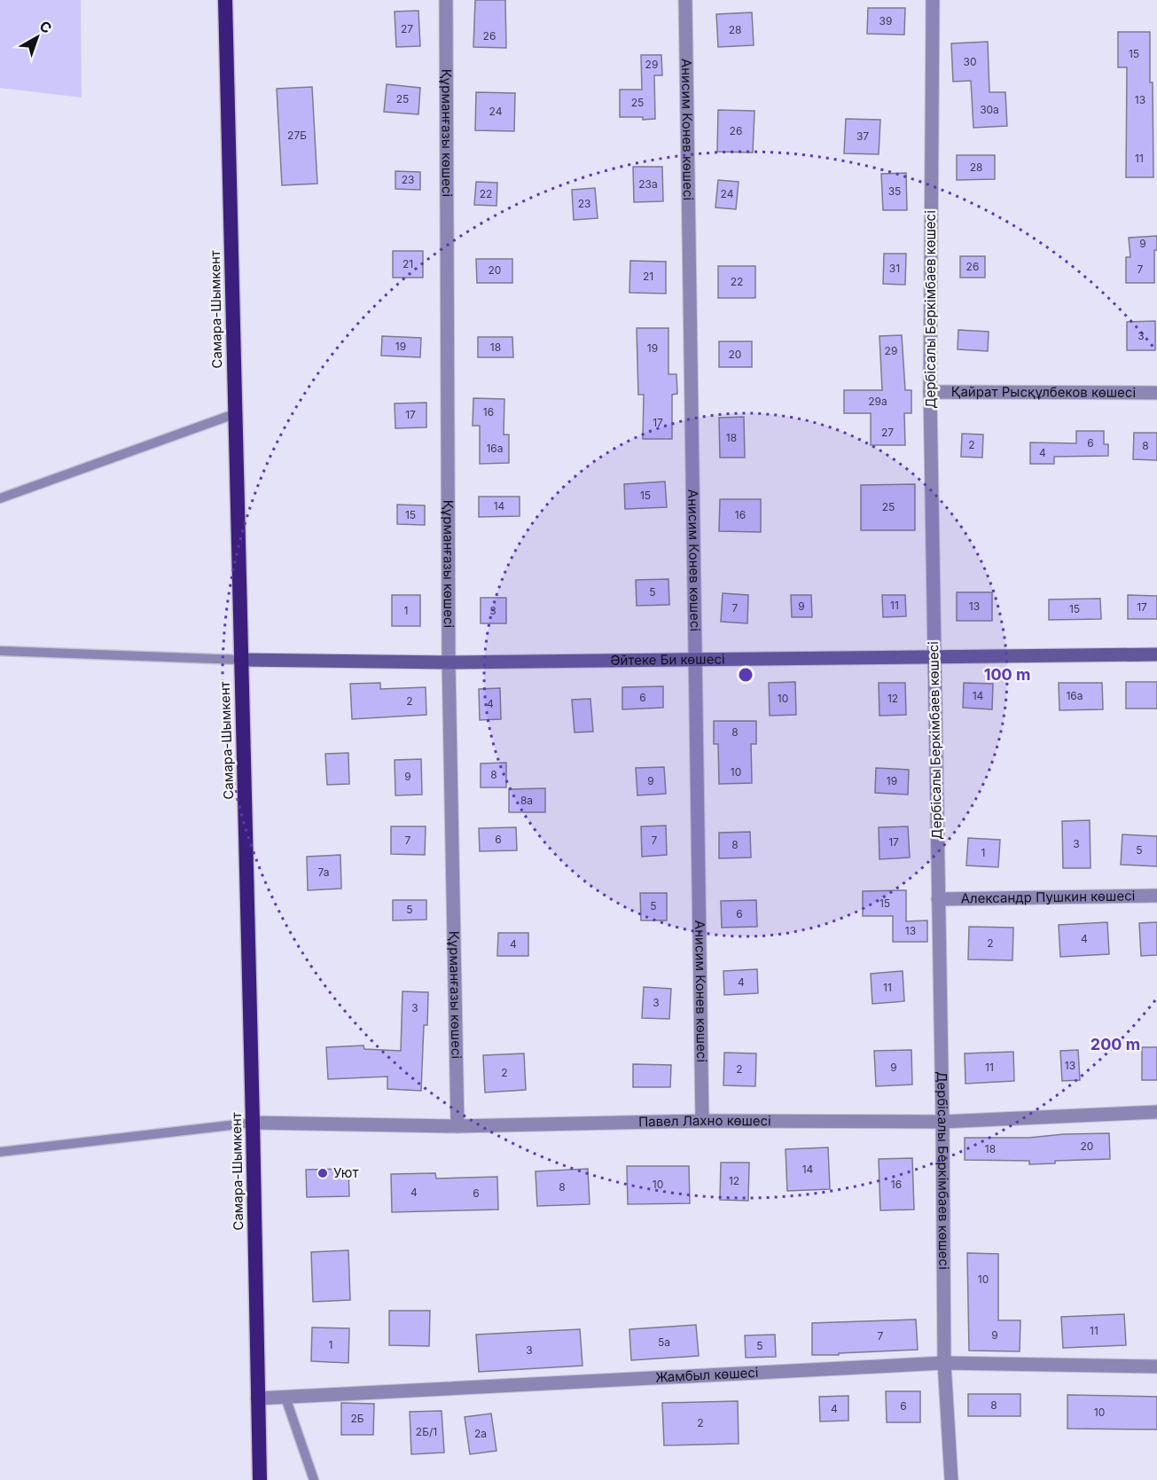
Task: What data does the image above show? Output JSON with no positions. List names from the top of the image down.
{
  "streets": {
    "highway": ["Самара-Шымкент"],
    "main road": ["Әйтеке Би көшесі"],
    "street": [
      "Анисим Конев көшесі",
      "Құрманғазы көшесі",
      "Дербісалы Беркімбаев көшесі",
      "Қайрат Рысқұлбеков көшесі",
      "Александр Пушкин көшесі",
      "Павел Лахно көшесі",
      "Жамбыл көшесі"
    ]
  },
  "crossings": [
    ["Анисим Конев көшесі", "Әйтеке Би көшесі"],
    ["Анисим Конев көшесі", "Павел Лахно көшесі"],
    ["Құрманғазы көшесі", "Әйтеке Би көшесі"],
    ["Құрманғазы көшесі", "Павел Лахно көшесі"],
    ["Самара-Шымкент", "Әйтеке Би көшесі"],
    ["Самара-Шымкент", "Павел Лахно көшесі"],
    ["Самара-Шымкент", "Жамбыл көшесі"],
    ["Дербісалы Беркімбаев көшесі", "Қайрат Рысқұлбеков көшесі"],
    ["Дербісалы Беркімбаев көшесі", "Әйтеке Би көшесі"],
    ["Дербісалы Беркімбаев көшесі", "Александр Пушкин көшесі"],
    ["Дербісалы Беркімбаев көшесі", "Павел Лахно көшесі"],
    ["Дербісалы Беркімбаев көшесі", "Жамбыл көшесі"]
  ],
  "places": ["Уют"],
  "house_numbers": [
    "39",
    "27",
    "28",
    "26",
    "15",
    "30",
    "29",
    "25",
    "13",
    "25",
    "30а",
    "24",
    "26",
    "27Б",
    "37",
    "11",
    "28",
    "23",
    "23а",
    "35",
    "22",
    "24",
    "23",
    "9",
    "21",
    "26",
    "31",
    "7",
    "20",
    "21",
    "22",
    "3",
    "19",
    "18",
    "19",
    "29",
    "20",
    "29а",
    "16",
    "17",
    "17",
    "27",
    "18",
    "6",
    "2",
    "8",
    "16а",
    "4",
    "15",
    "14",
    "25",
    "15",
    "16",
    "5",
    "11",
    "9",
    "13",
    "17",
    "7",
    "15",
    "1",
    "3",
    "14",
    "16а",
    "6",
    "10",
    "12",
    "2",
    "4",
    "8",
    "10",
    "8",
    "9",
    "9",
    "19",
    "8а",
    "6",
    "7",
    "7",
    "17",
    "3",
    "8",
    "5",
    "1",
    "7а",
    "15",
    "5",
    "5",
    "6",
    "13",
    "4",
    "2",
    "4",
    "4",
    "11",
    "3",
    "3",
    "13",
    "9",
    "11",
    "2",
    "2",
    "20",
    "18",
    "14",
    "12",
    "10",
    "16",
    "8",
    "4",
    "6",
    "10",
    "11",
    "9",
    "7",
    "5а",
    "1",
    "5",
    "3",
    "8",
    "6",
    "4",
    "10",
    "2Б",
    "2",
    "2Б/1",
    "2а"
  ],
  "north": "top right",
  "rings": ["100 m", "200 m"]
}
